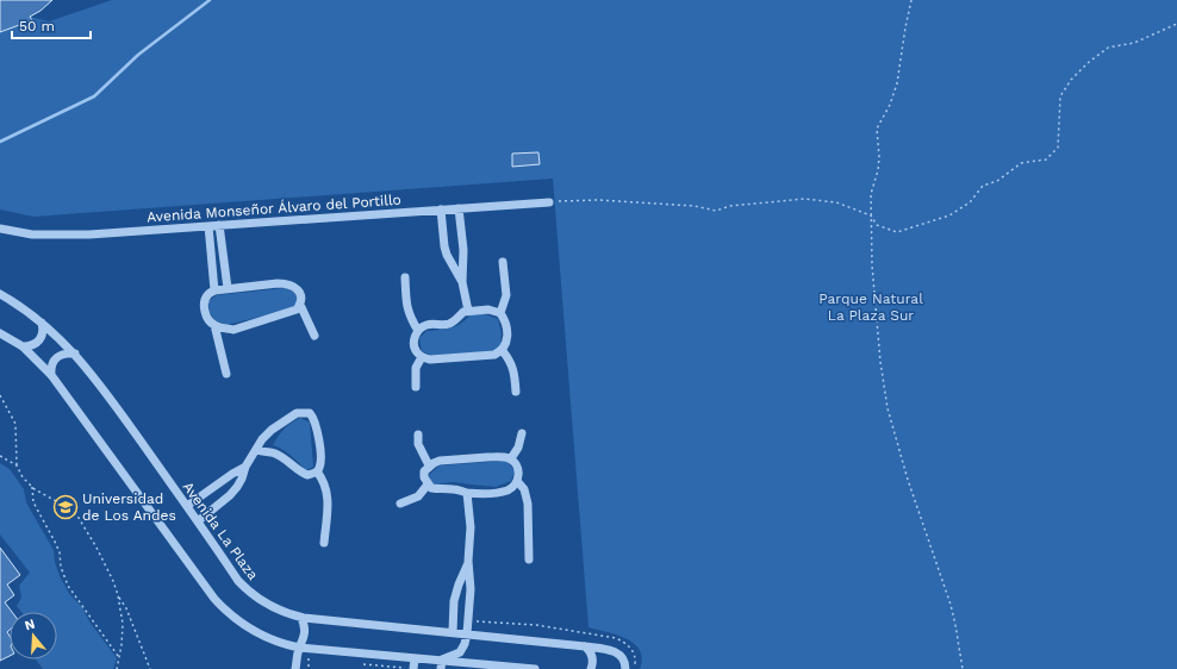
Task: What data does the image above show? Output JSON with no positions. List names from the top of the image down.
{
  "streets": {
    "street": ["Avenida Monseñor Álvaro del Portillo", "Avenida La Plaza"]
  },
  "parks": ["Parque Natural La Plaza Sur"],
  "places": {
    "school or university": ["Universidad de Los Andes"]
  },
  "scale_bar": "50 m",
  "north": "top"
}
